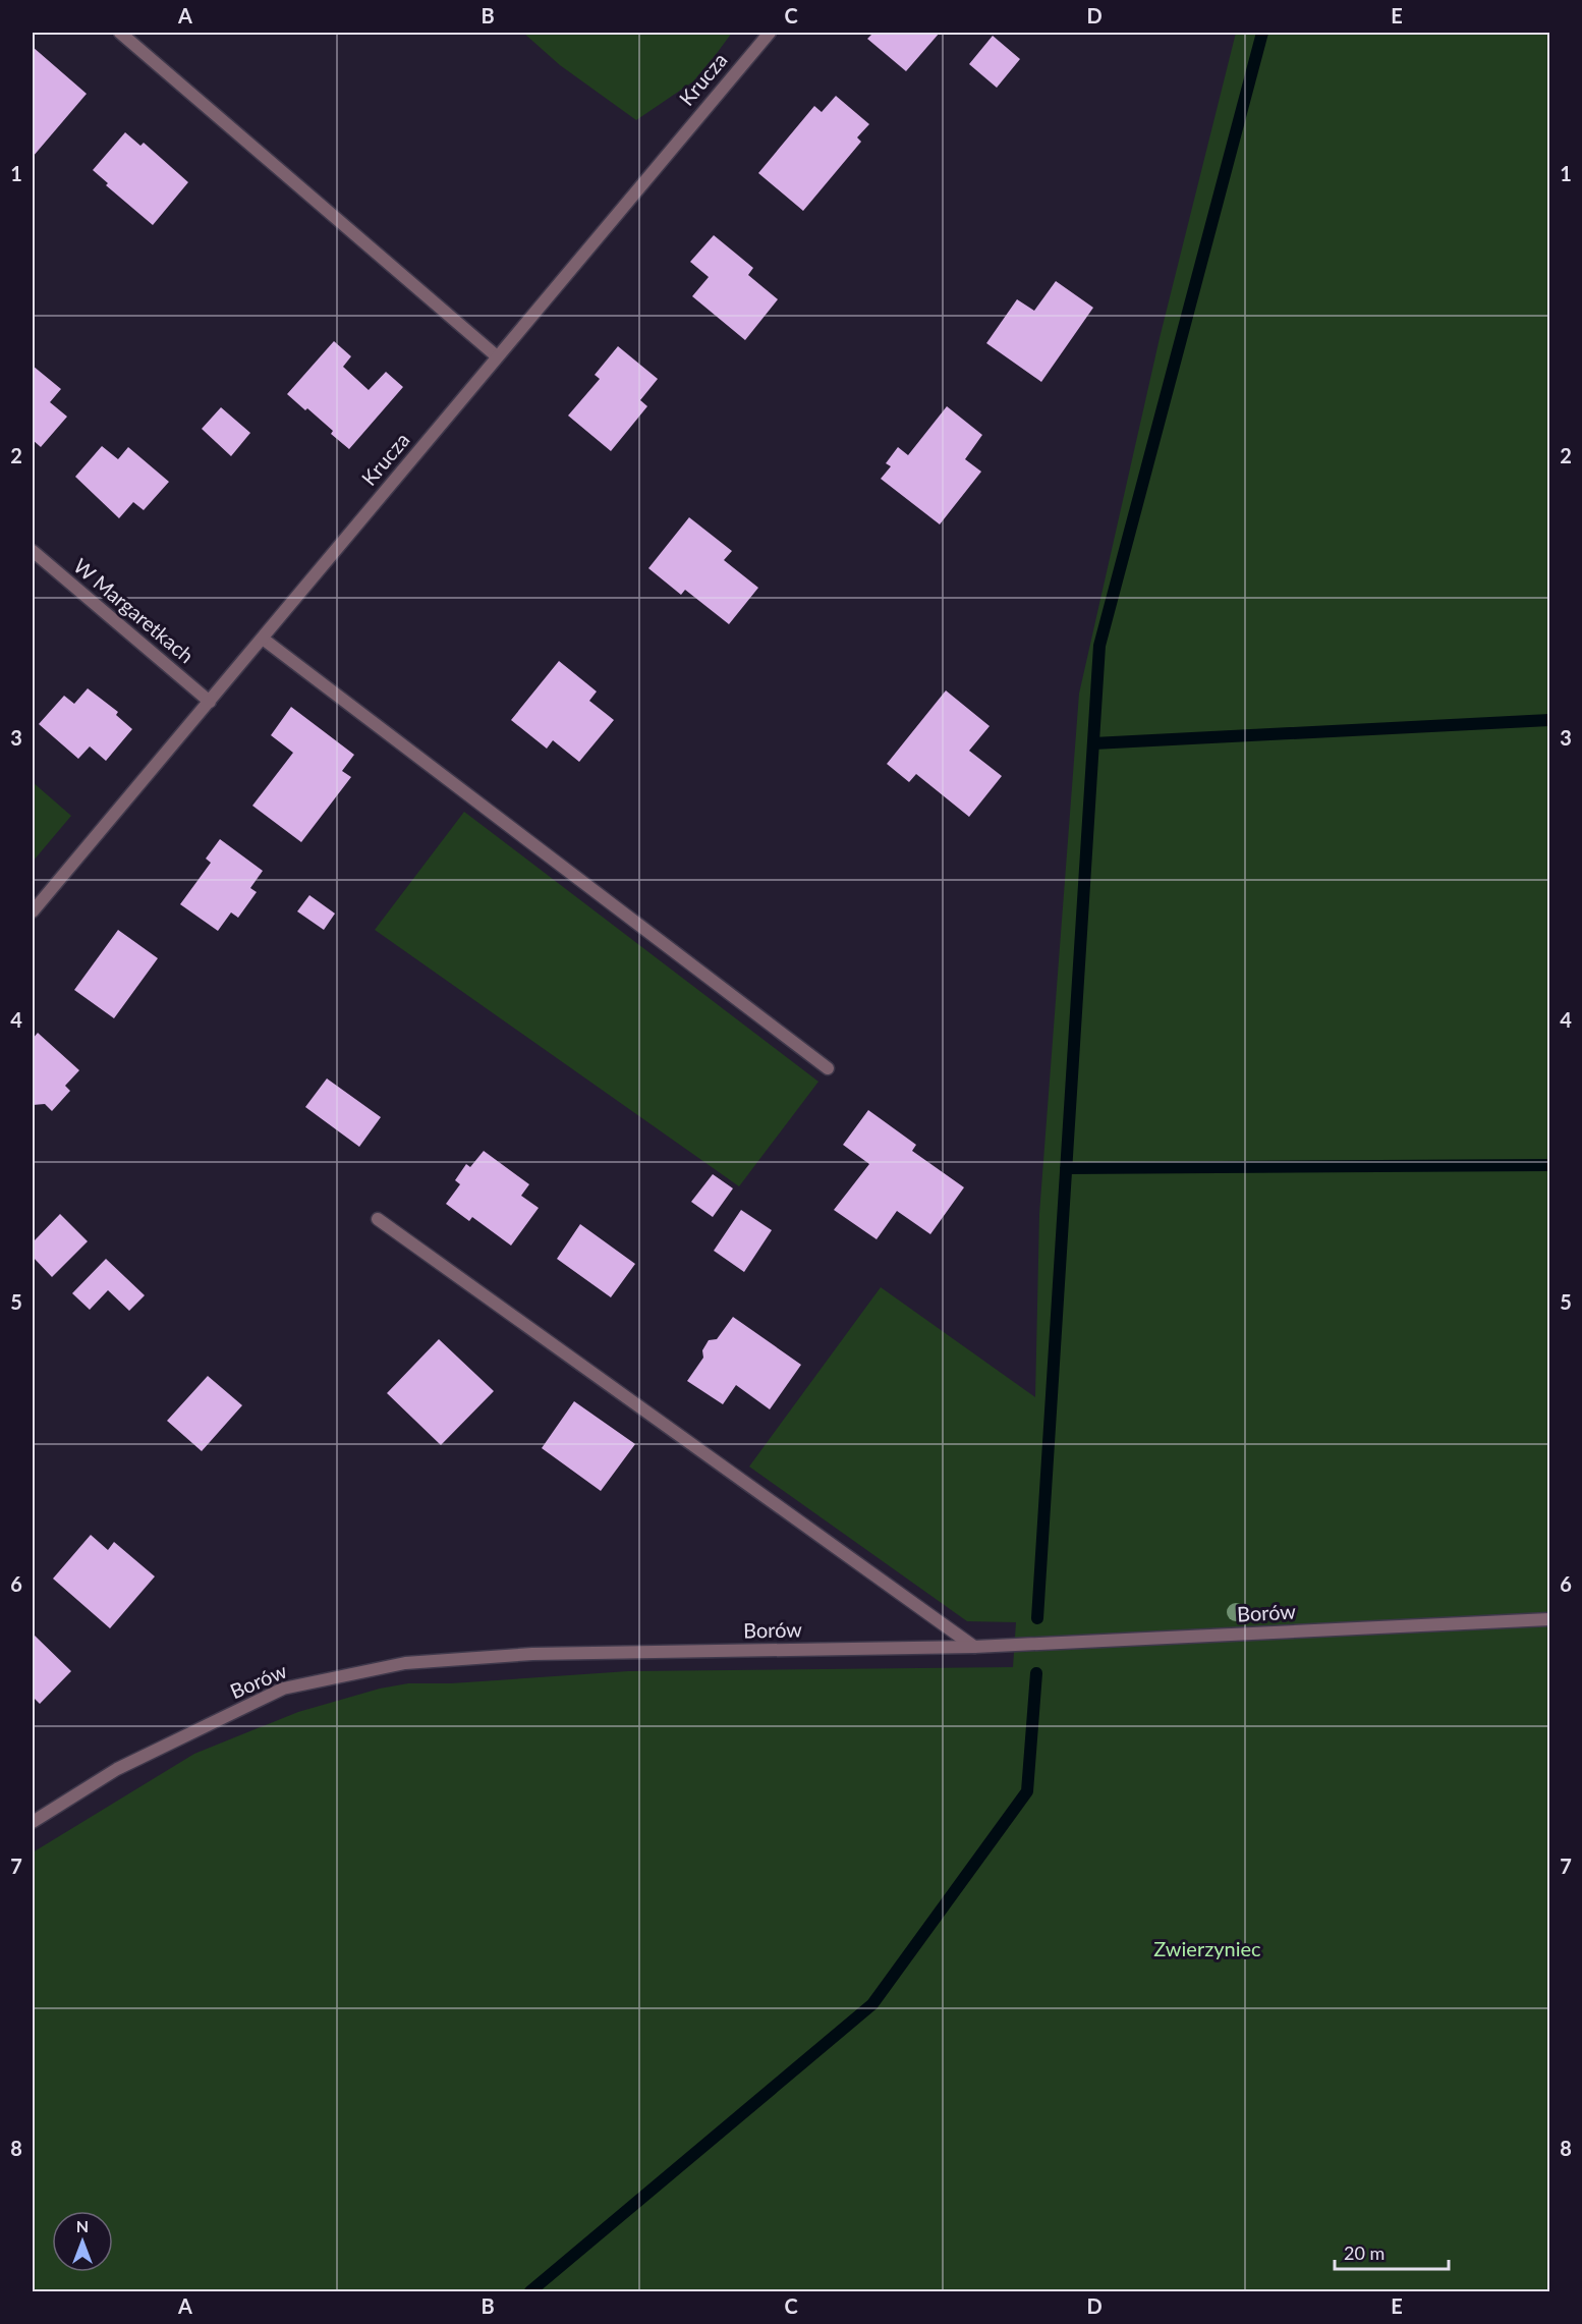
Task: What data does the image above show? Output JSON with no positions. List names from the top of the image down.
{
  "streets": {
    "street": ["Krucza", "W Margaretkach", "Borów"]
  },
  "crossings": [
    ["Krucza", "W Margaretkach"]
  ],
  "parks": ["Zwierzyniec"],
  "scale_bar": "20 m",
  "north": "top",
  "grid": {
    "columns": [
      "A",
      "B",
      "C",
      "D",
      "E"
    ],
    "rows": [
      "1",
      "2",
      "3",
      "4",
      "5",
      "6",
      "7",
      "8"
    ]
  }
}
